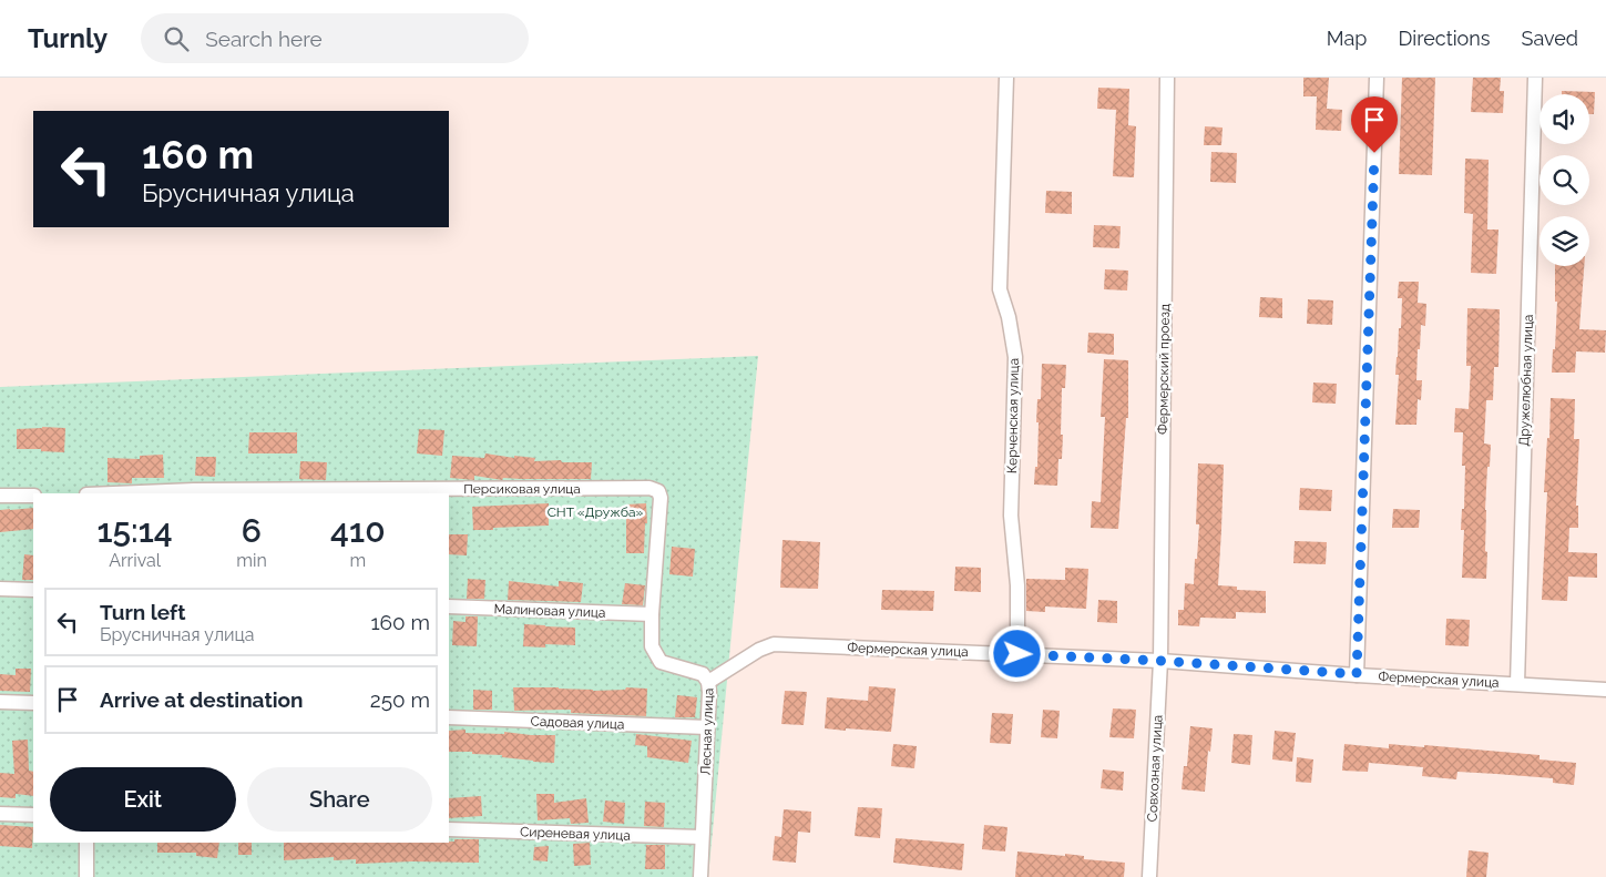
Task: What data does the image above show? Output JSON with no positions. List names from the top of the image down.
{
  "streets": {
    "street": [
      "Фермерский проезд",
      "Дружелюбная улица",
      "Керченская улица",
      "Персиковая улица",
      "Малиновая улица",
      "Фермерская улица",
      "Садовая улица",
      "Лесная улица",
      "Совхозная улица",
      "Сиреневая улица"
    ]
  },
  "crossings": [
    ["Фермерский проезд", "Фермерская улица"],
    ["Фермерский проезд", "Совхозная улица"],
    ["Дружелюбная улица", "Фермерская улица"],
    ["Керченская улица", "Фермерская улица"],
    ["Персиковая улица", "Лесная улица"],
    ["Малиновая улица", "Лесная улица"],
    ["Фермерская улица", "Лесная улица"],
    ["Фермерская улица", "Совхозная улица"],
    ["Садовая улица", "Лесная улица"],
    ["Лесная улица", "Сиреневая улица"]
  ],
  "parks": ["СНТ «Дружба»"],
  "page": {
    "header": "Turnly",
    "search": "Search here",
    "nav": ["Map", "Directions", "Saved"],
    "turn": ["160 m", "Брусничная улица"],
    "eta": [
      "15:14",
      "Arrival",
      "6",
      "min",
      "410",
      "m"
    ],
    "list": [
      {
        "name": "Turn left",
        "note": "Брусничная улица",
        "value": "160 m"
      },
      {
        "name": "Arrive at destination",
        "value": "250 m"
      }
    ],
    "buttons": ["Exit", "Share"]
  }
}
